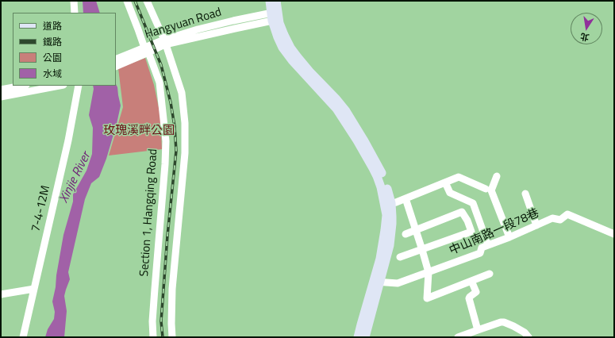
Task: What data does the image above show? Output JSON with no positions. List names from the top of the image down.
{
  "streets": {
    "street": [
      "Hangyuan Road",
      "7-4-12M",
      "Section 1, Hangqing Road",
      "中山南路一段78巷"
    ]
  },
  "crossings": [
    ["Hangyuan Road", "Section 1, Hangqing Road"]
  ],
  "water": ["Xinjie River"],
  "parks": ["玫瑰溪畔公園"],
  "legend": [
    "道路",
    "鐵路",
    "公園",
    "水域"
  ],
  "north": "bottom"
}
